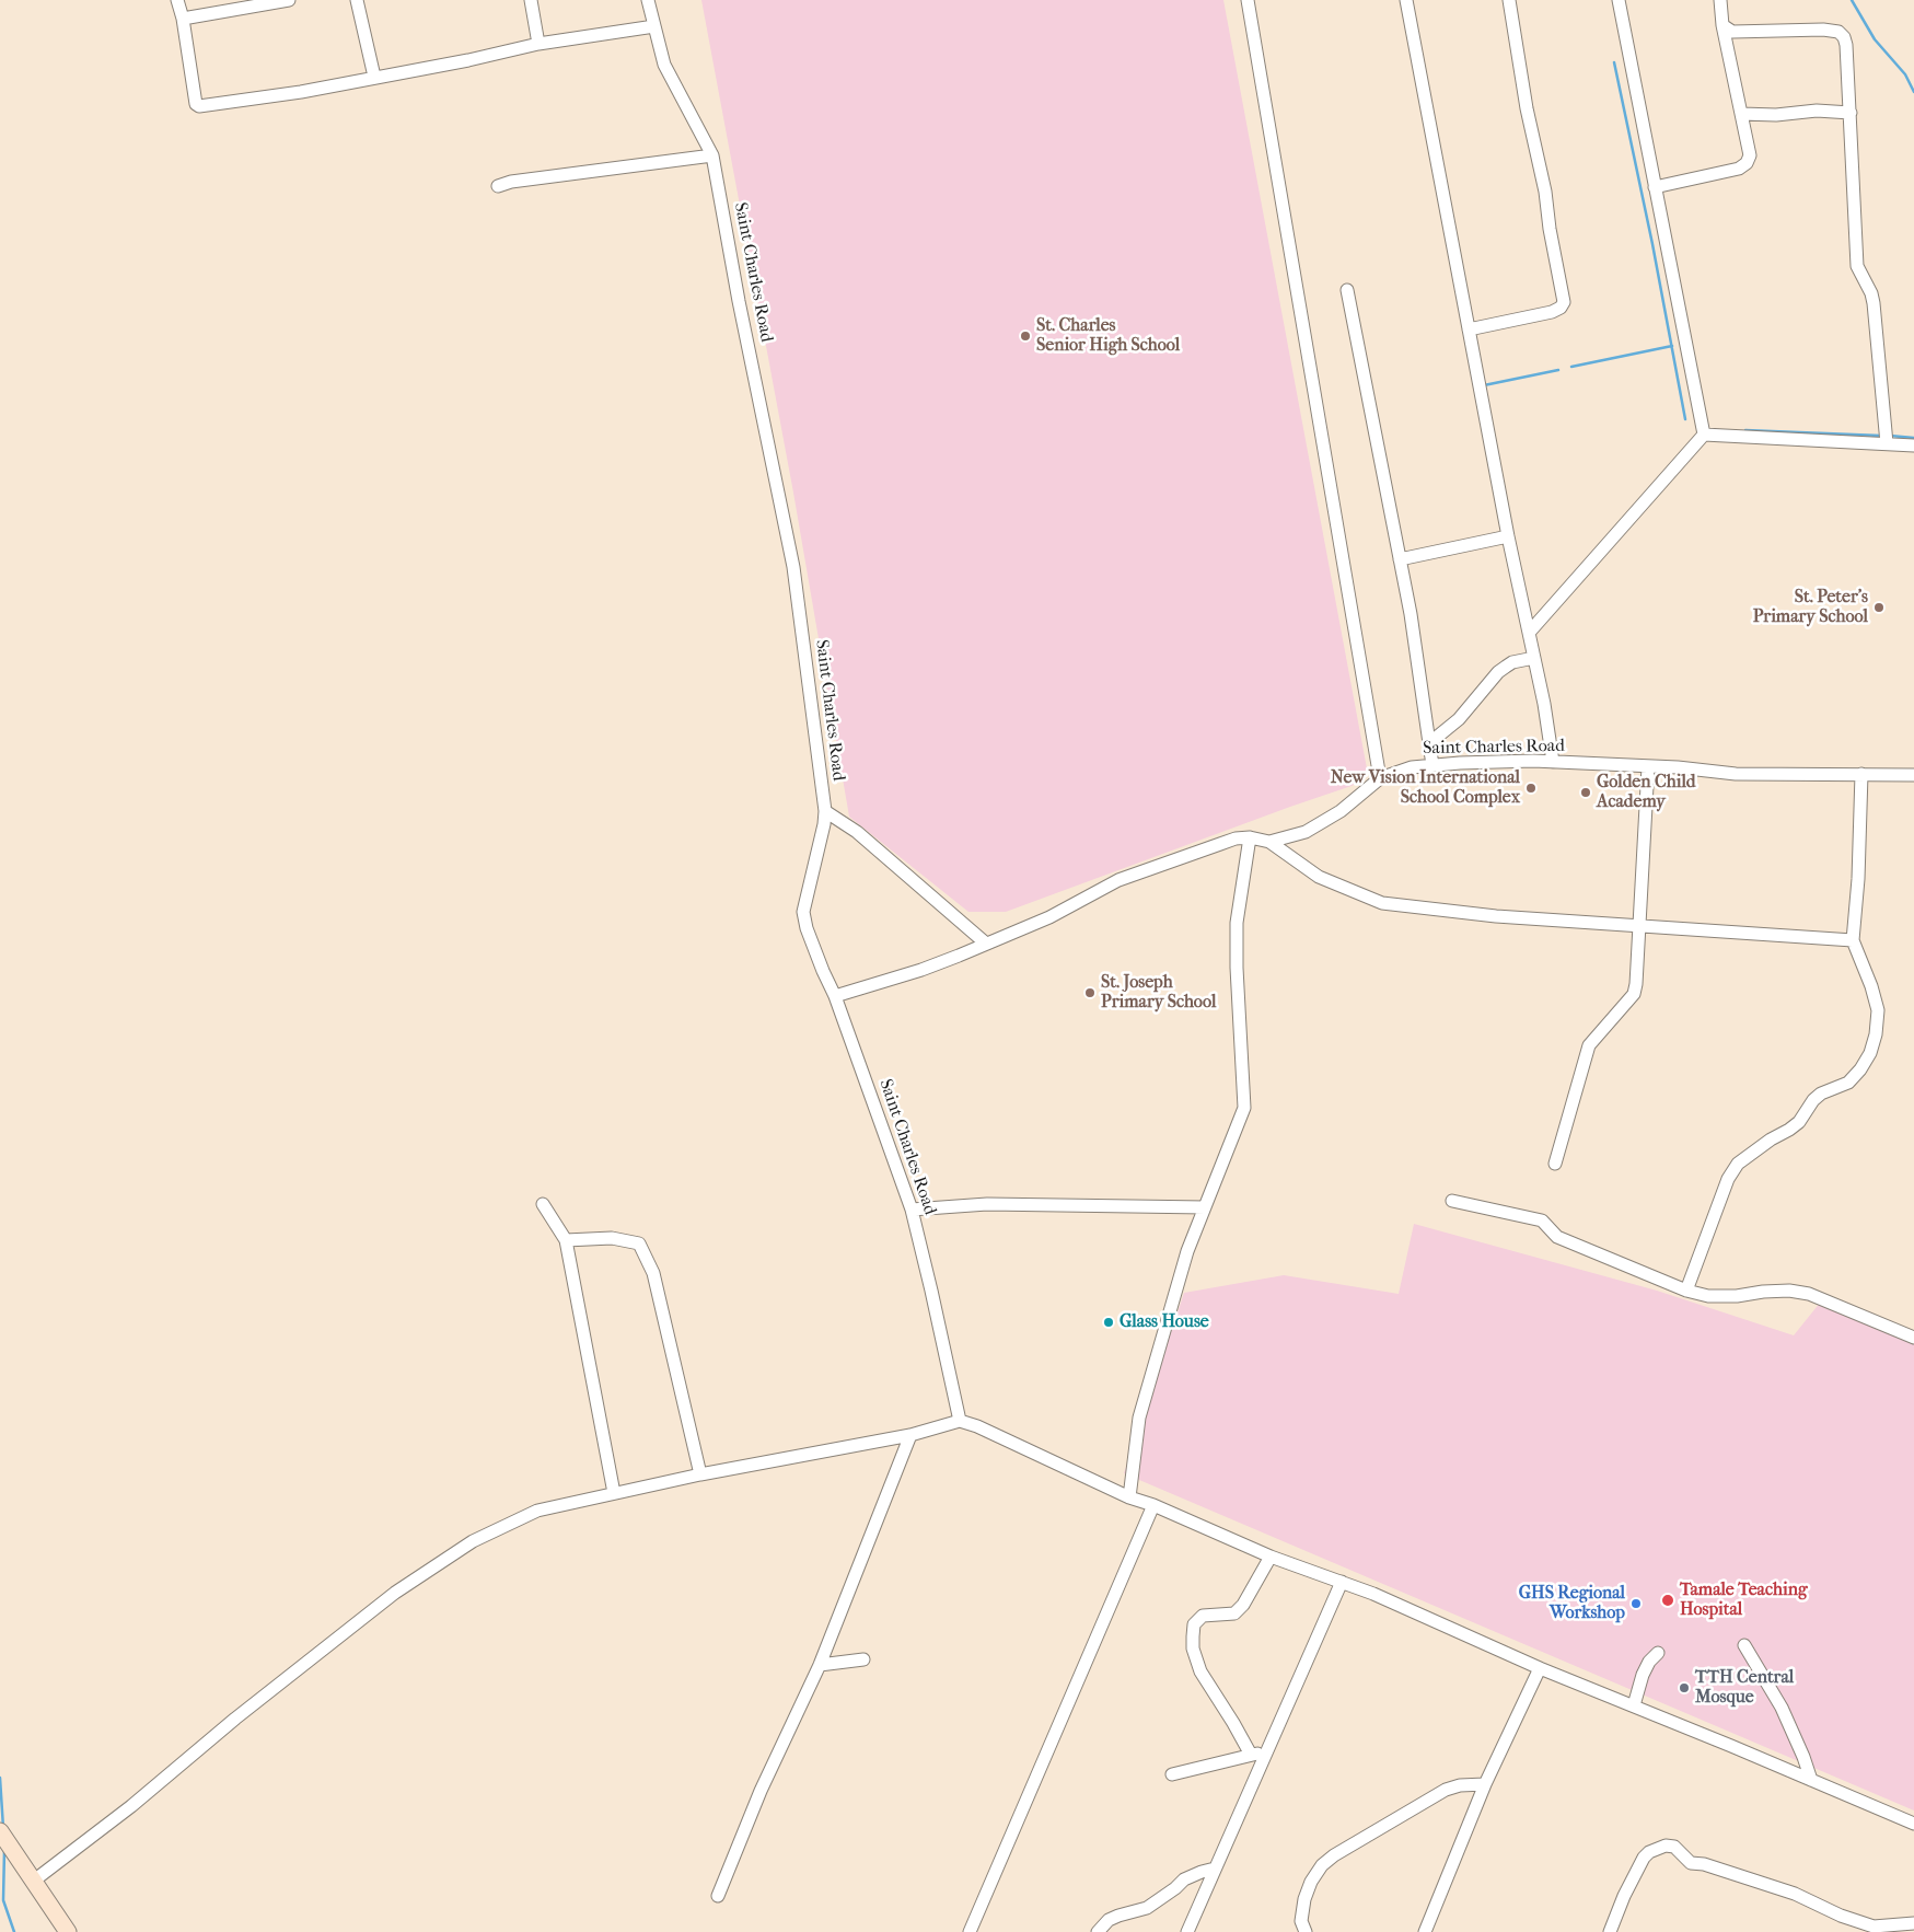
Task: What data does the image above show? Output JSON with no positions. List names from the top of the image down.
{
  "streets": {
    "street": ["Saint Charles Road"]
  },
  "places": [
    "St. Charles Senior High School",
    "St. Peter's Primary School",
    "New Vision International School Complex",
    "Golden Child Academy",
    "St. Joseph Primary School",
    "Glass House",
    "Tamale Teaching Hospital",
    "GHS Regional Workshop",
    "TTH Central Mosque"
  ]
}
